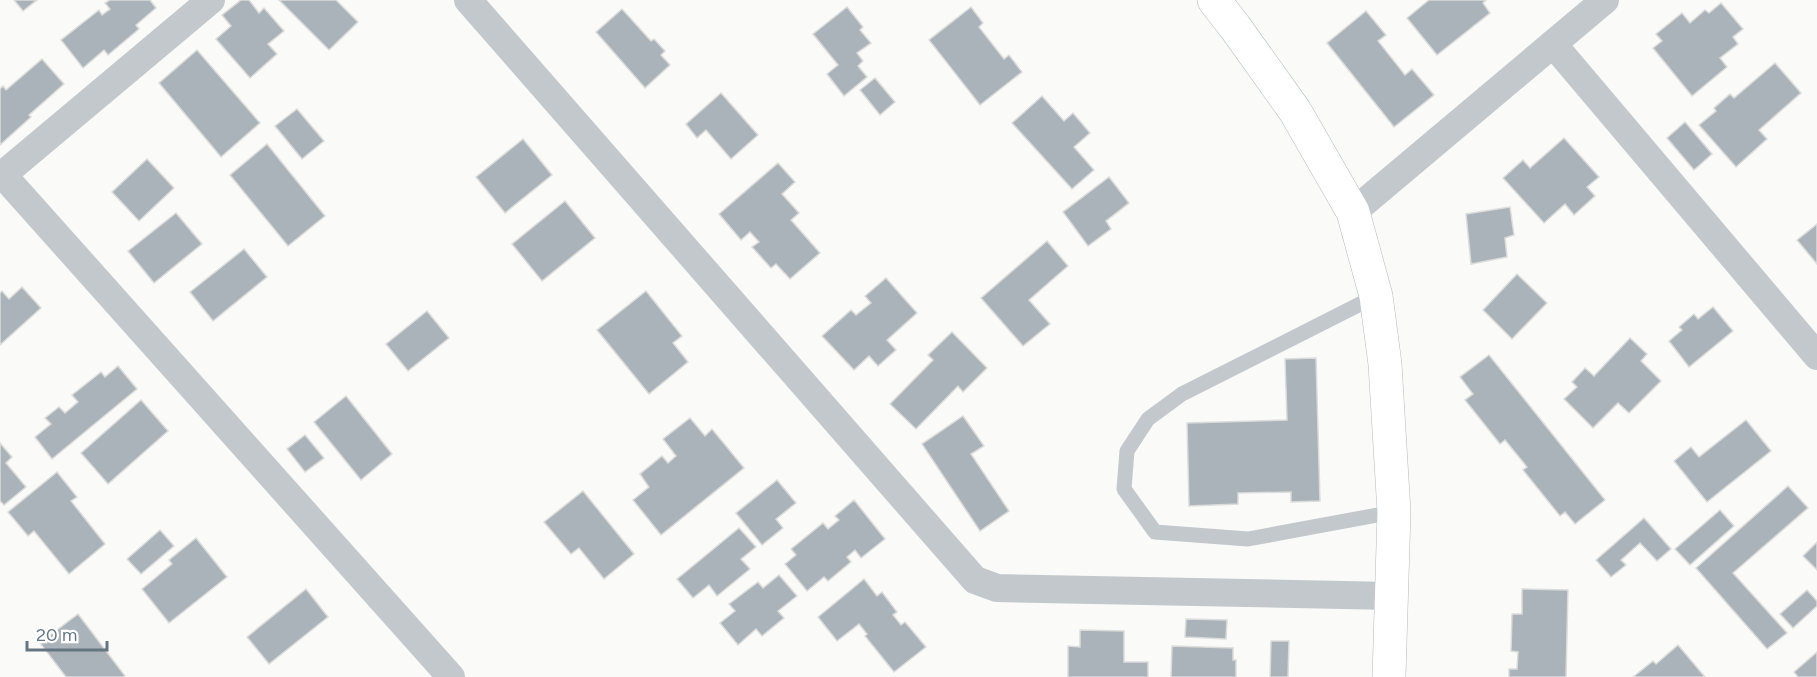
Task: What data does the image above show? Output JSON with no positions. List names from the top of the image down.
{
  "scale_bar": "20 m"
}
